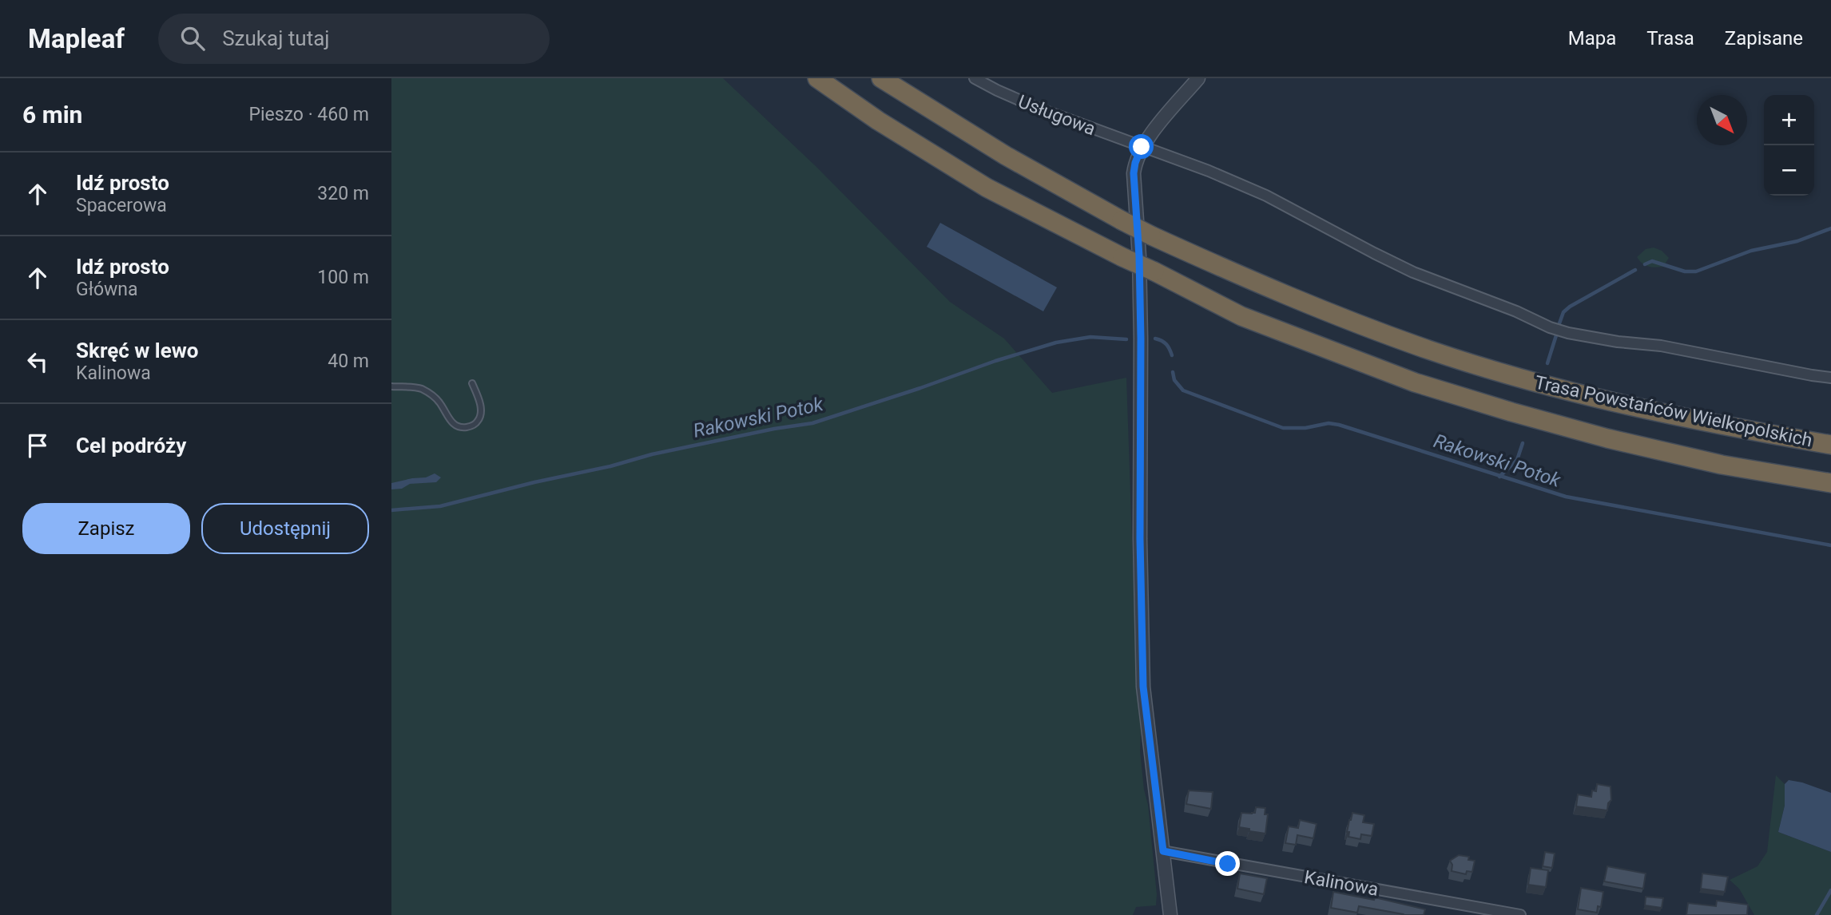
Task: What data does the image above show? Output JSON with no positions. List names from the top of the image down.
{
  "streets": {
    "highway": ["Trasa Powstańców Wielkopolskich"],
    "street": ["Usługowa", "Kalinowa"]
  },
  "water": ["Rakowski Potok"],
  "north": "bottom right",
  "page": {
    "header": "Mapleaf",
    "search": "Szukaj tutaj",
    "nav": ["Mapa", "Trasa", "Zapisane"],
    "heading": ["6 min", "Pieszo · 460 m"],
    "map_buttons": ["+", "−"],
    "list": [
      ["Idź prosto", "Spacerowa", "320 m"],
      ["Idź prosto", "Główna", "100 m"],
      ["Skręć w lewo", "Kalinowa", "40 m"],
      "Cel podróży"
    ],
    "buttons": ["Zapisz", "Udostępnij"]
  }
}
